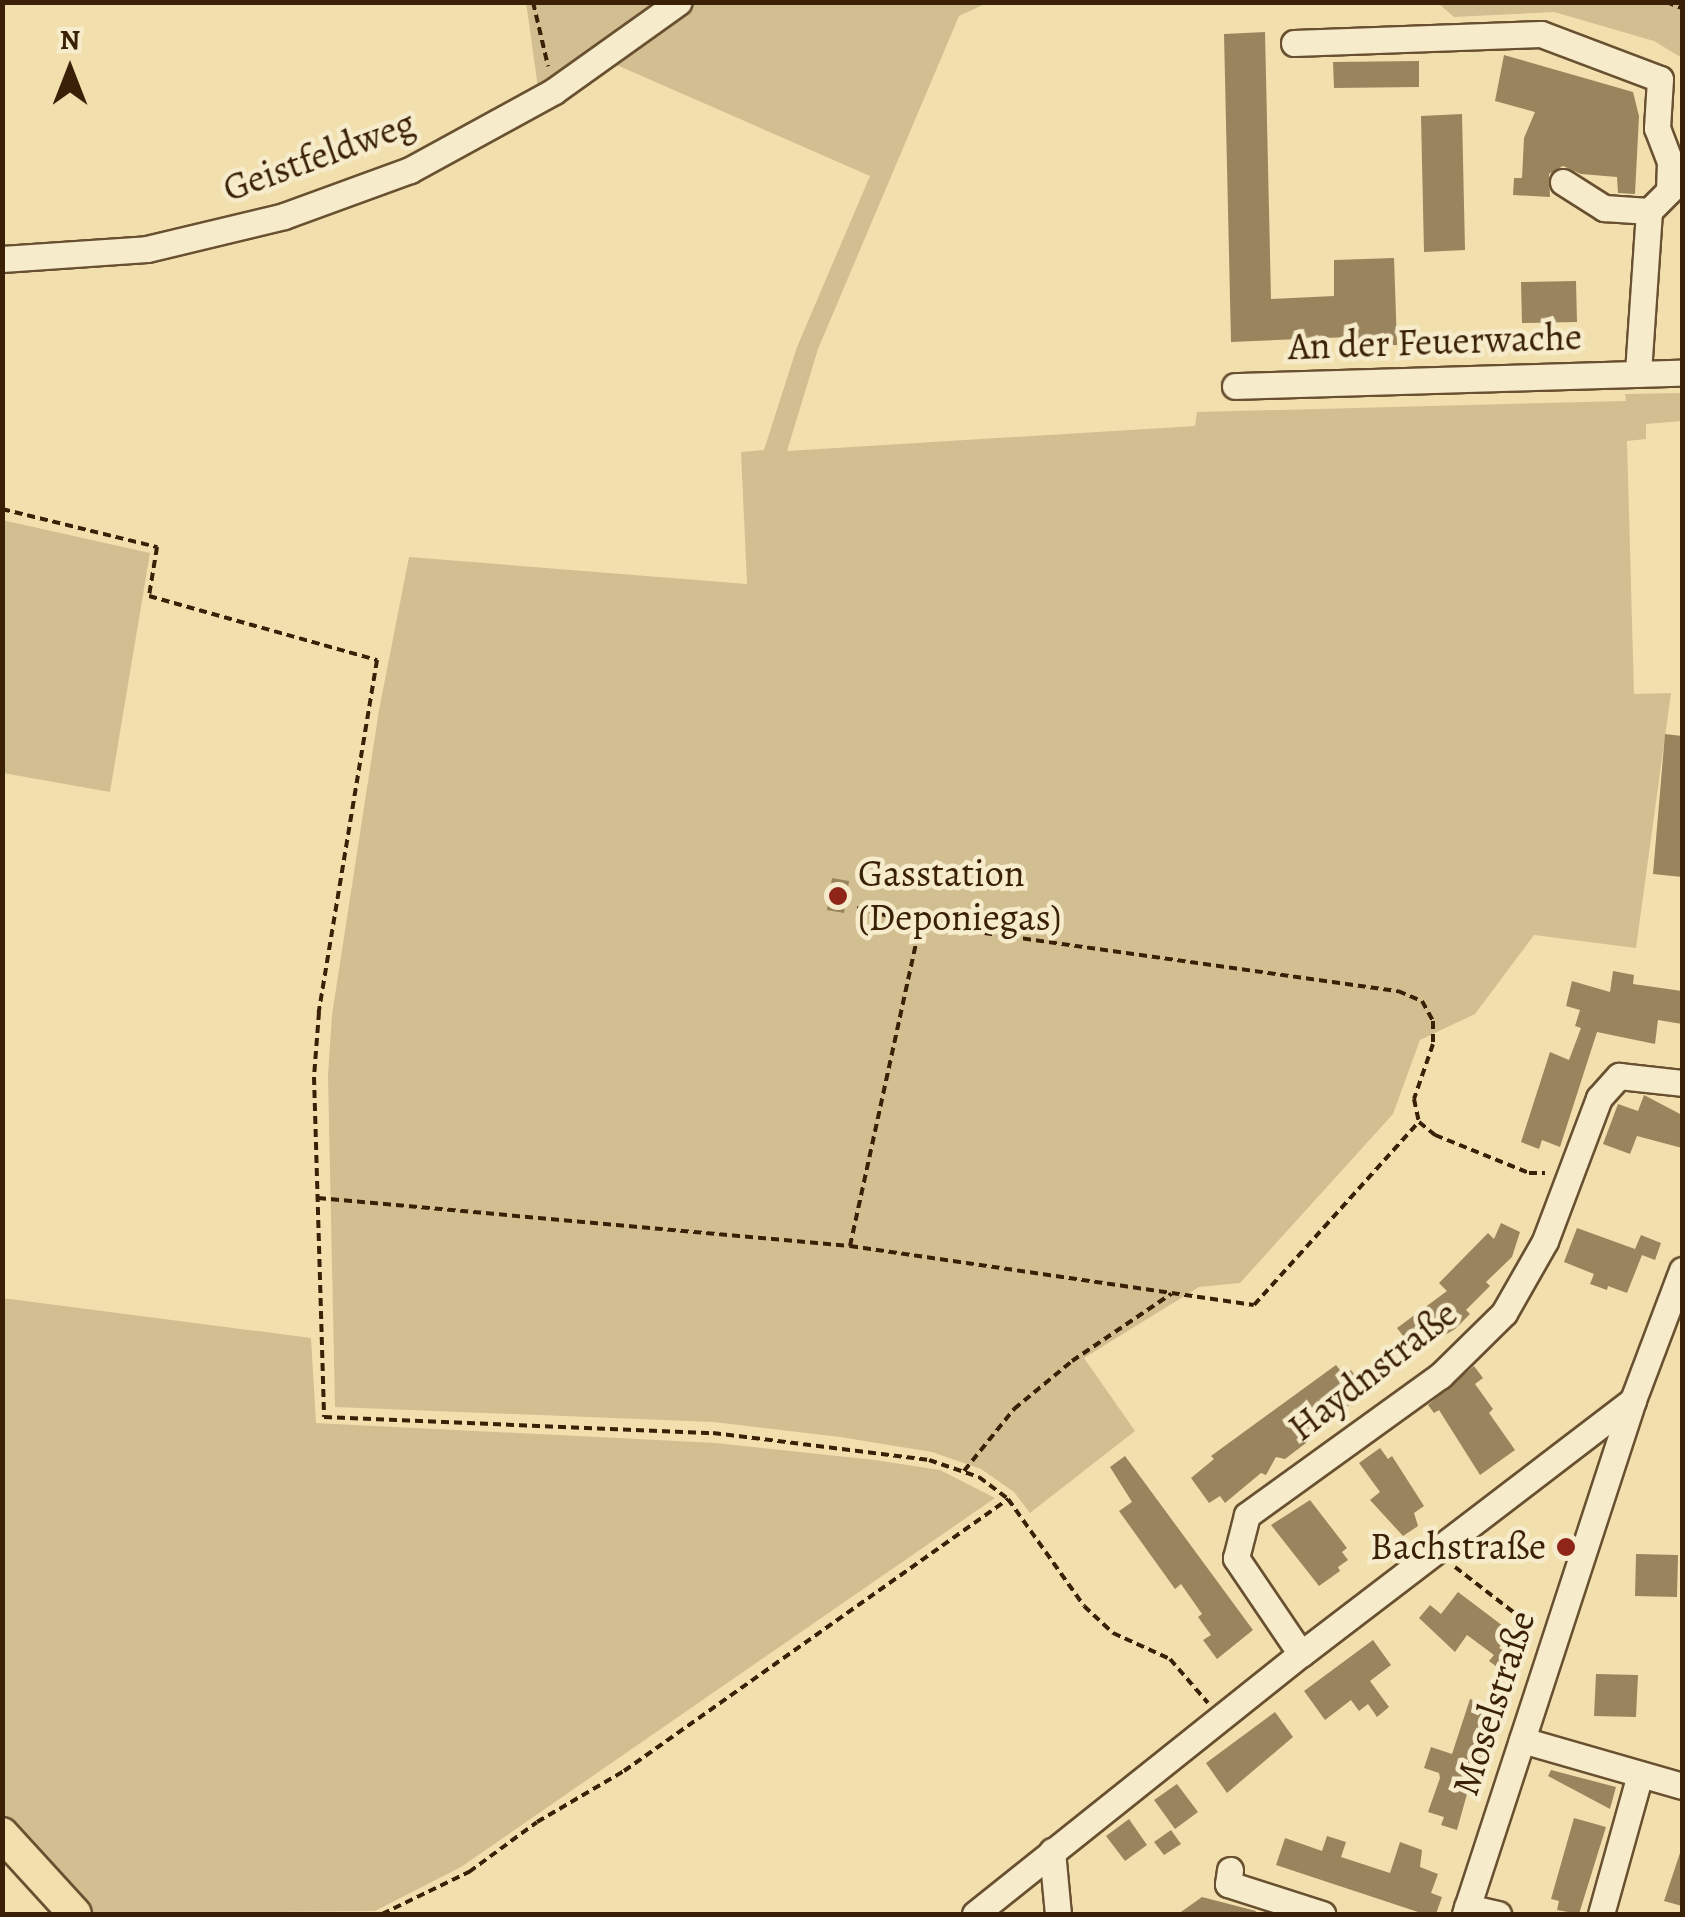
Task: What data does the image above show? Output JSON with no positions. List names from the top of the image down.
{
  "streets": {
    "street": [
      "Geistfeldweg",
      "An der Feuerwache",
      "Haydnstraße",
      "Moselstraße"
    ]
  },
  "places": ["Gasstation (Deponiegas)", "Bachstraße"],
  "north": "top"
}
